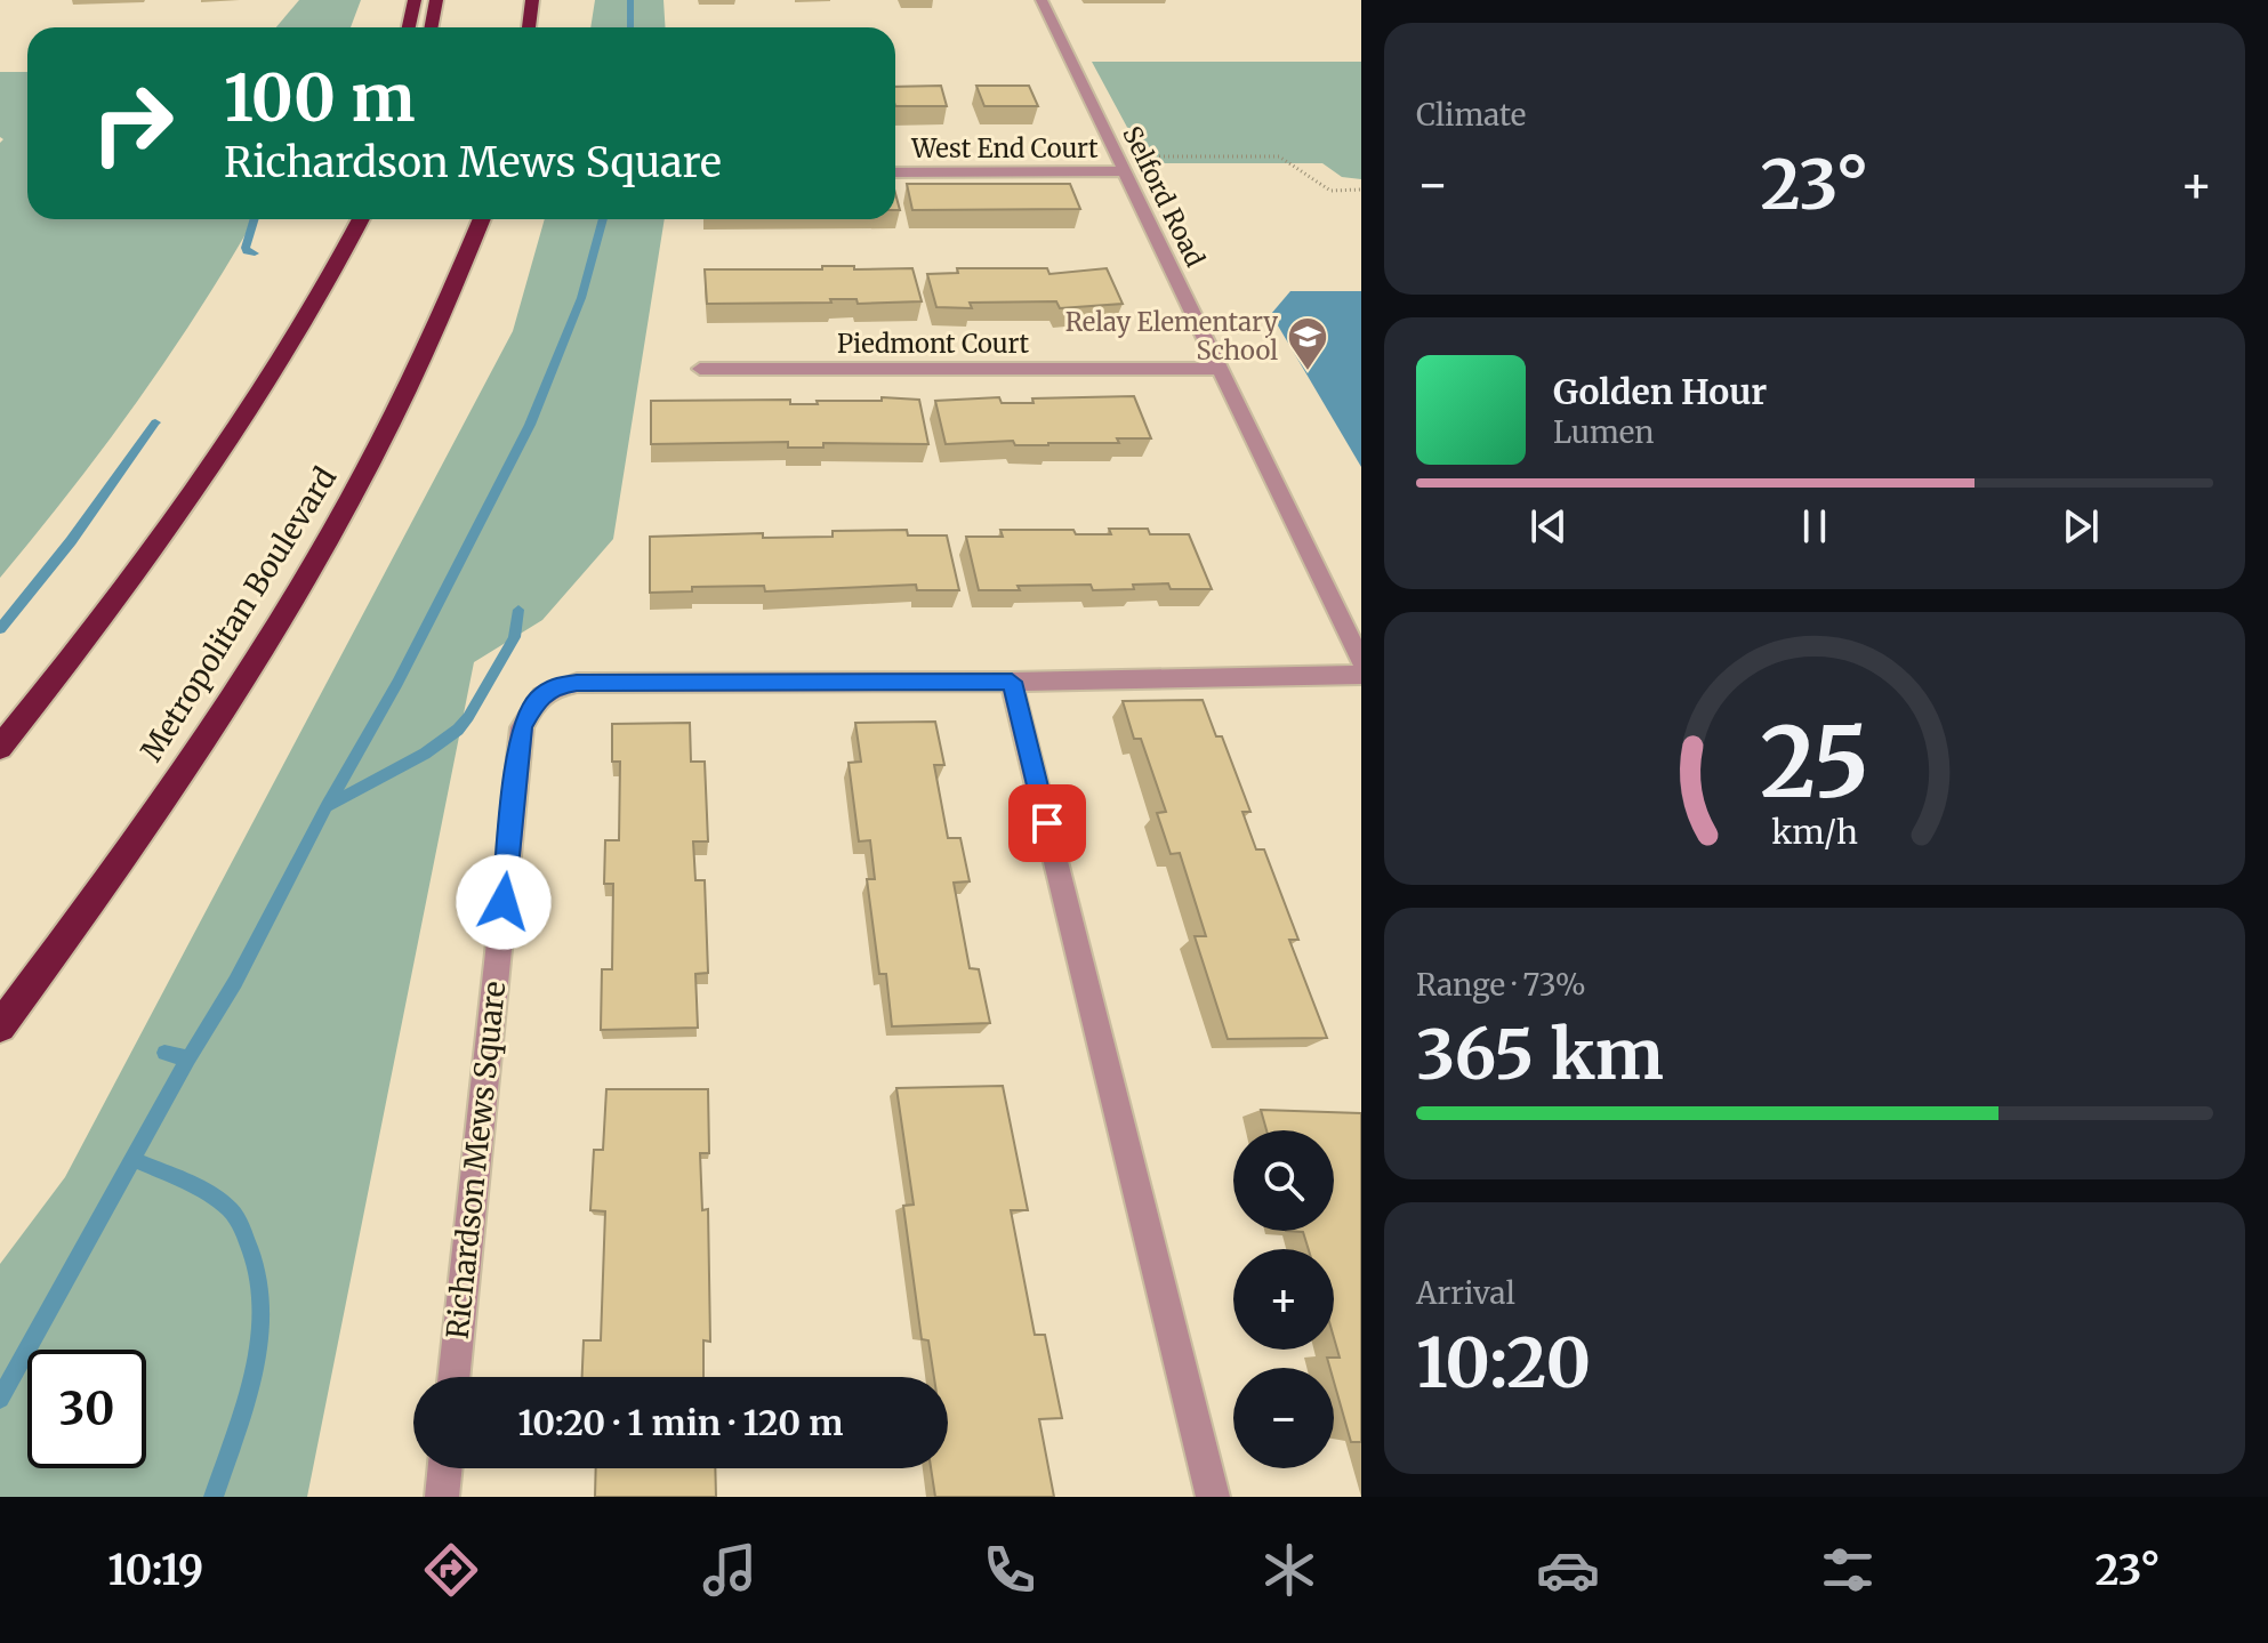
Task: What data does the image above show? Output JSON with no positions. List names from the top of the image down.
{
  "streets": {
    "highway": ["Metropolitan Boulevard"],
    "street": [
      "West End Court",
      "Selford Road",
      "Piedmont Court",
      "Richardson Mews Square"
    ]
  },
  "crossings": [
    ["West End Court", "Selford Road"],
    ["Selford Road", "Piedmont Court"]
  ],
  "places": {
    "school or university": ["Relay Elementary School"]
  },
  "page": {
    "tile": [
      "Climate",
      ["Range · 73%", "365 km"],
      ["Arrival", "10:20"]
    ],
    "turn": ["100 m", "Richardson Mews Square"],
    "heat": ["−", "23°", "+"],
    "song": ["Golden Hour", "Lumen"],
    "map_buttons": ["+", "−"],
    "limit": "30",
    "trip": "10:20 · 1 min · 120 m",
    "tabs": ["10:19", "23°"],
    "gauge": ["25", "km/h"]
  }
}
